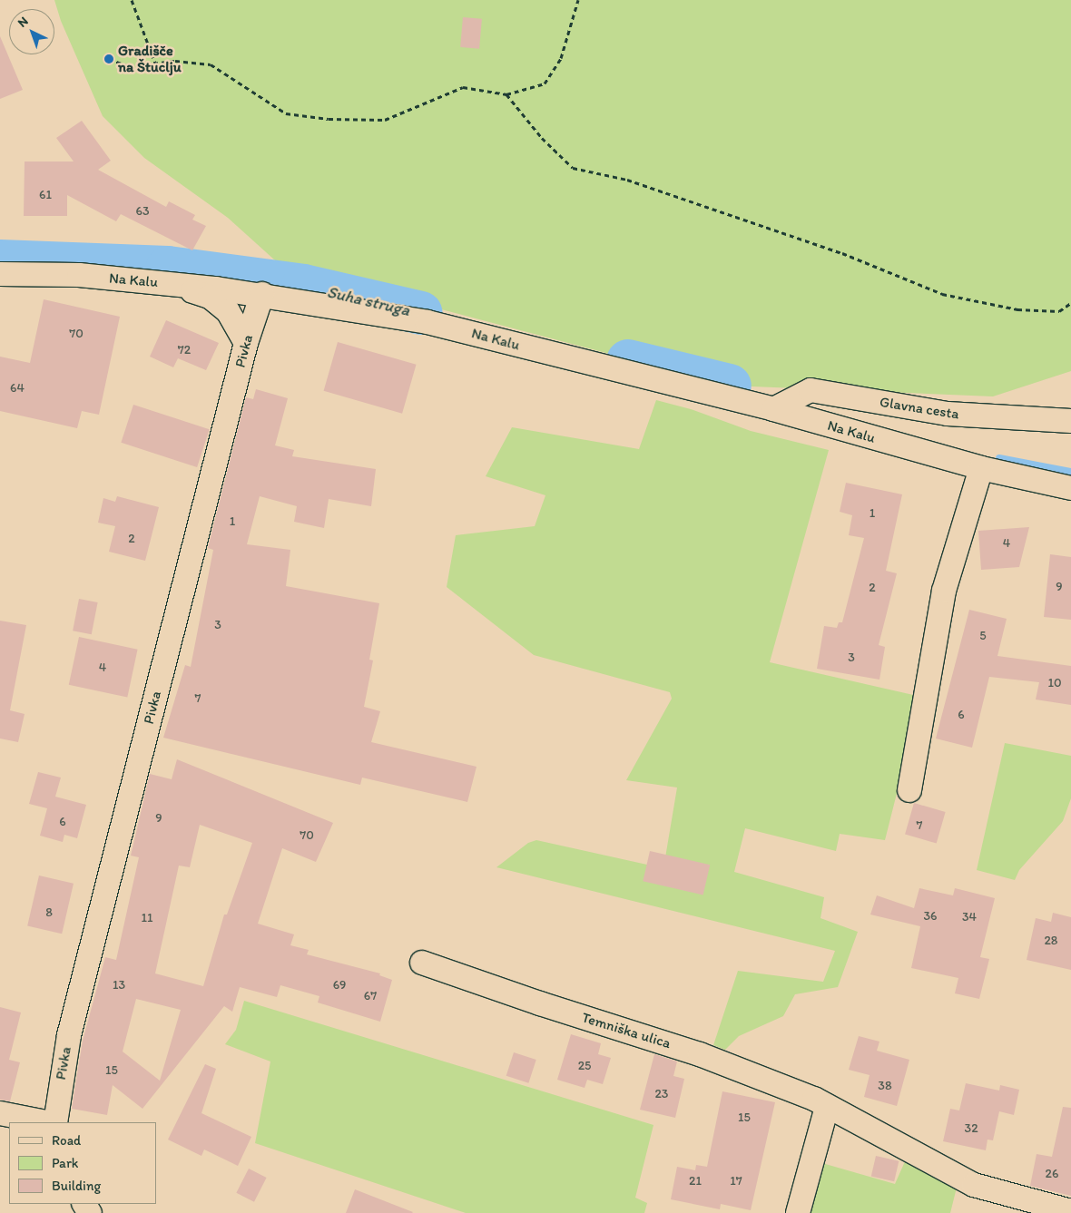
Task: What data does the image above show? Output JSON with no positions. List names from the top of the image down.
{
  "streets": {
    "street": [
      "Na Kalu",
      "Pivka",
      "Glavna cesta",
      "Temniška ulica"
    ]
  },
  "crossings": [
    ["Na Kalu", "Pivka"],
    ["Na Kalu", "Glavna cesta"]
  ],
  "water": ["Suha struga"],
  "places": ["Gradišče na Štuclju"],
  "house_numbers": [
    "61",
    "63",
    "70",
    "72",
    "64",
    "1",
    "1",
    "2",
    "4",
    "9",
    "2",
    "3",
    "5",
    "3",
    "4",
    "10",
    "7",
    "6",
    "9",
    "6",
    "7",
    "70",
    "8",
    "36",
    "34",
    "11",
    "28",
    "13",
    "69",
    "67",
    "25",
    "15",
    "38",
    "23",
    "15",
    "32",
    "26",
    "21",
    "17"
  ],
  "legend": ["Road", "Park", "Building"],
  "north": "top left"
}
